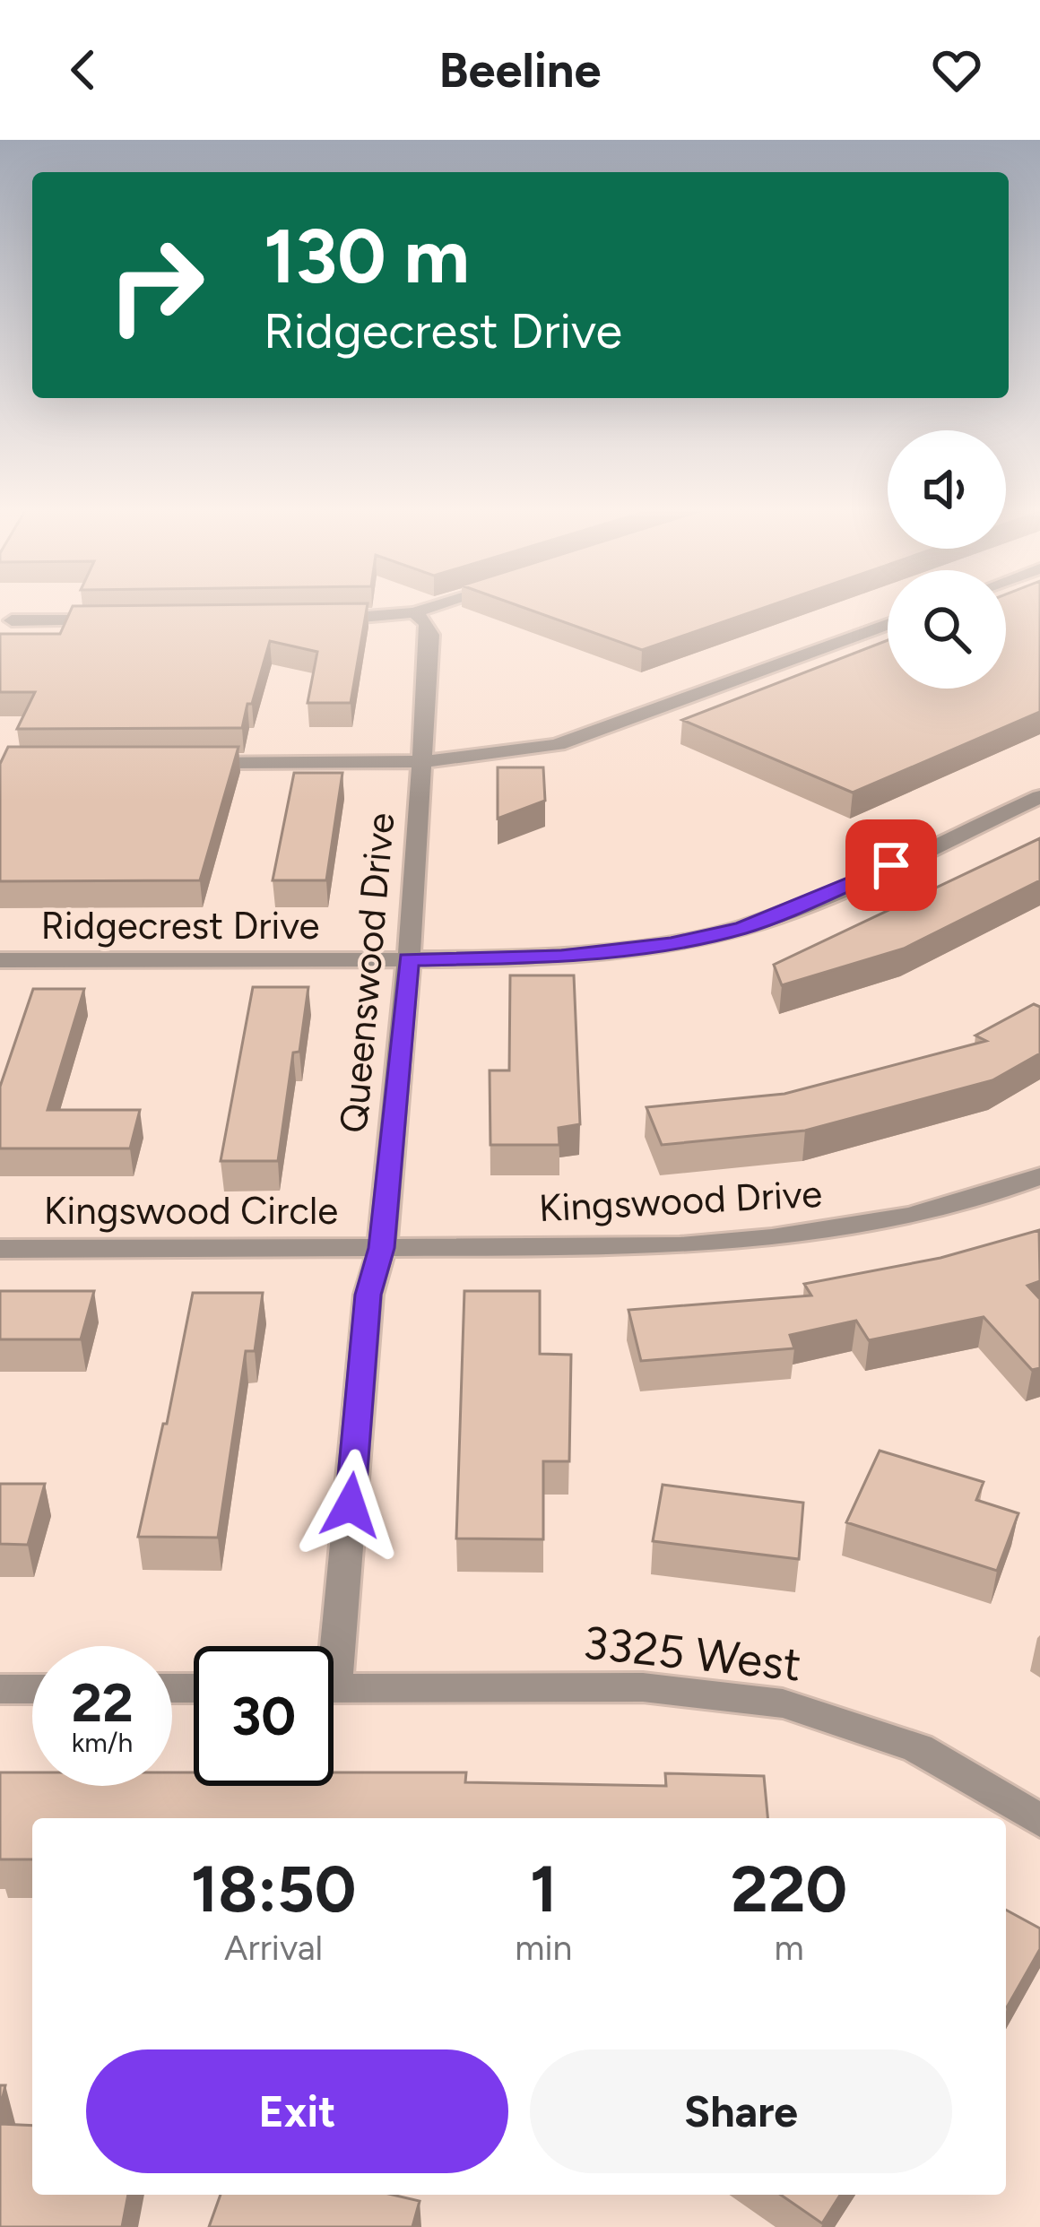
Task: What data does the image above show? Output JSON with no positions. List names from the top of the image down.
{
  "streets": {
    "street": [
      "Ridgecrest Drive",
      "Queenswood Drive",
      "Kingswood Drive",
      "Kingswood Circle",
      "3325 West"
    ]
  },
  "crossings": [
    ["Ridgecrest Drive", "Queenswood Drive"],
    ["Queenswood Drive", "Kingswood Drive"],
    ["Queenswood Drive", "Kingswood Circle"],
    ["Kingswood Drive", "Kingswood Circle"]
  ],
  "page": {
    "header": "Beeline",
    "turn": ["130 m", "Ridgecrest Drive"],
    "speed": "22 km/h",
    "limit": "30",
    "eta": [
      "18:50",
      "Arrival",
      "1",
      "min",
      "220",
      "m"
    ],
    "buttons": ["Exit", "Share"]
  }
}
